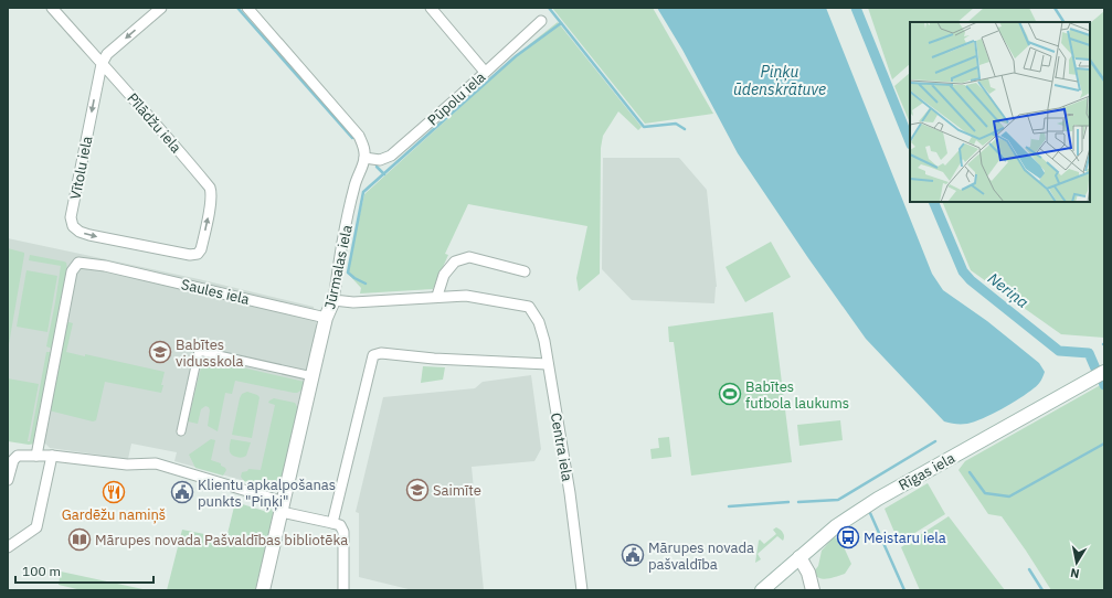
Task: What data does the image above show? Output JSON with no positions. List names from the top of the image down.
{
  "streets": {
    "main road": ["Jūrmalas iela", "Rīgas iela"],
    "street": [
      "Pūpolu iela",
      "Pīlādžu iela",
      "Vītolu iela",
      "Saules iela",
      "Centra iela"
    ]
  },
  "crossings": [
    ["Pūpolu iela", "Jūrmalas iela"],
    ["Pīlādžu iela", "Vītolu iela"],
    ["Jūrmalas iela", "Saules iela"]
  ],
  "one_way": ["Pīlādžu iela"],
  "water": ["Piņķu ūdenskrātuve", "Neriņa"],
  "places": {
    "school or university": ["Babītes vidusskola", "Saimīte"],
    "sports": ["Babītes futbola laukums"],
    "restaurant": ["Gardēžu namiņš"],
    "public building": ["Klientu apkalpošanas punkts \"Piņķi\"", "Mārupes novada pašvaldība"],
    "bus stop": ["Meistaru iela"],
    "library": ["Mārupes novada Pašvaldības bibliotēka"]
  },
  "scale_bar": "100 m",
  "north": "bottom"
}
